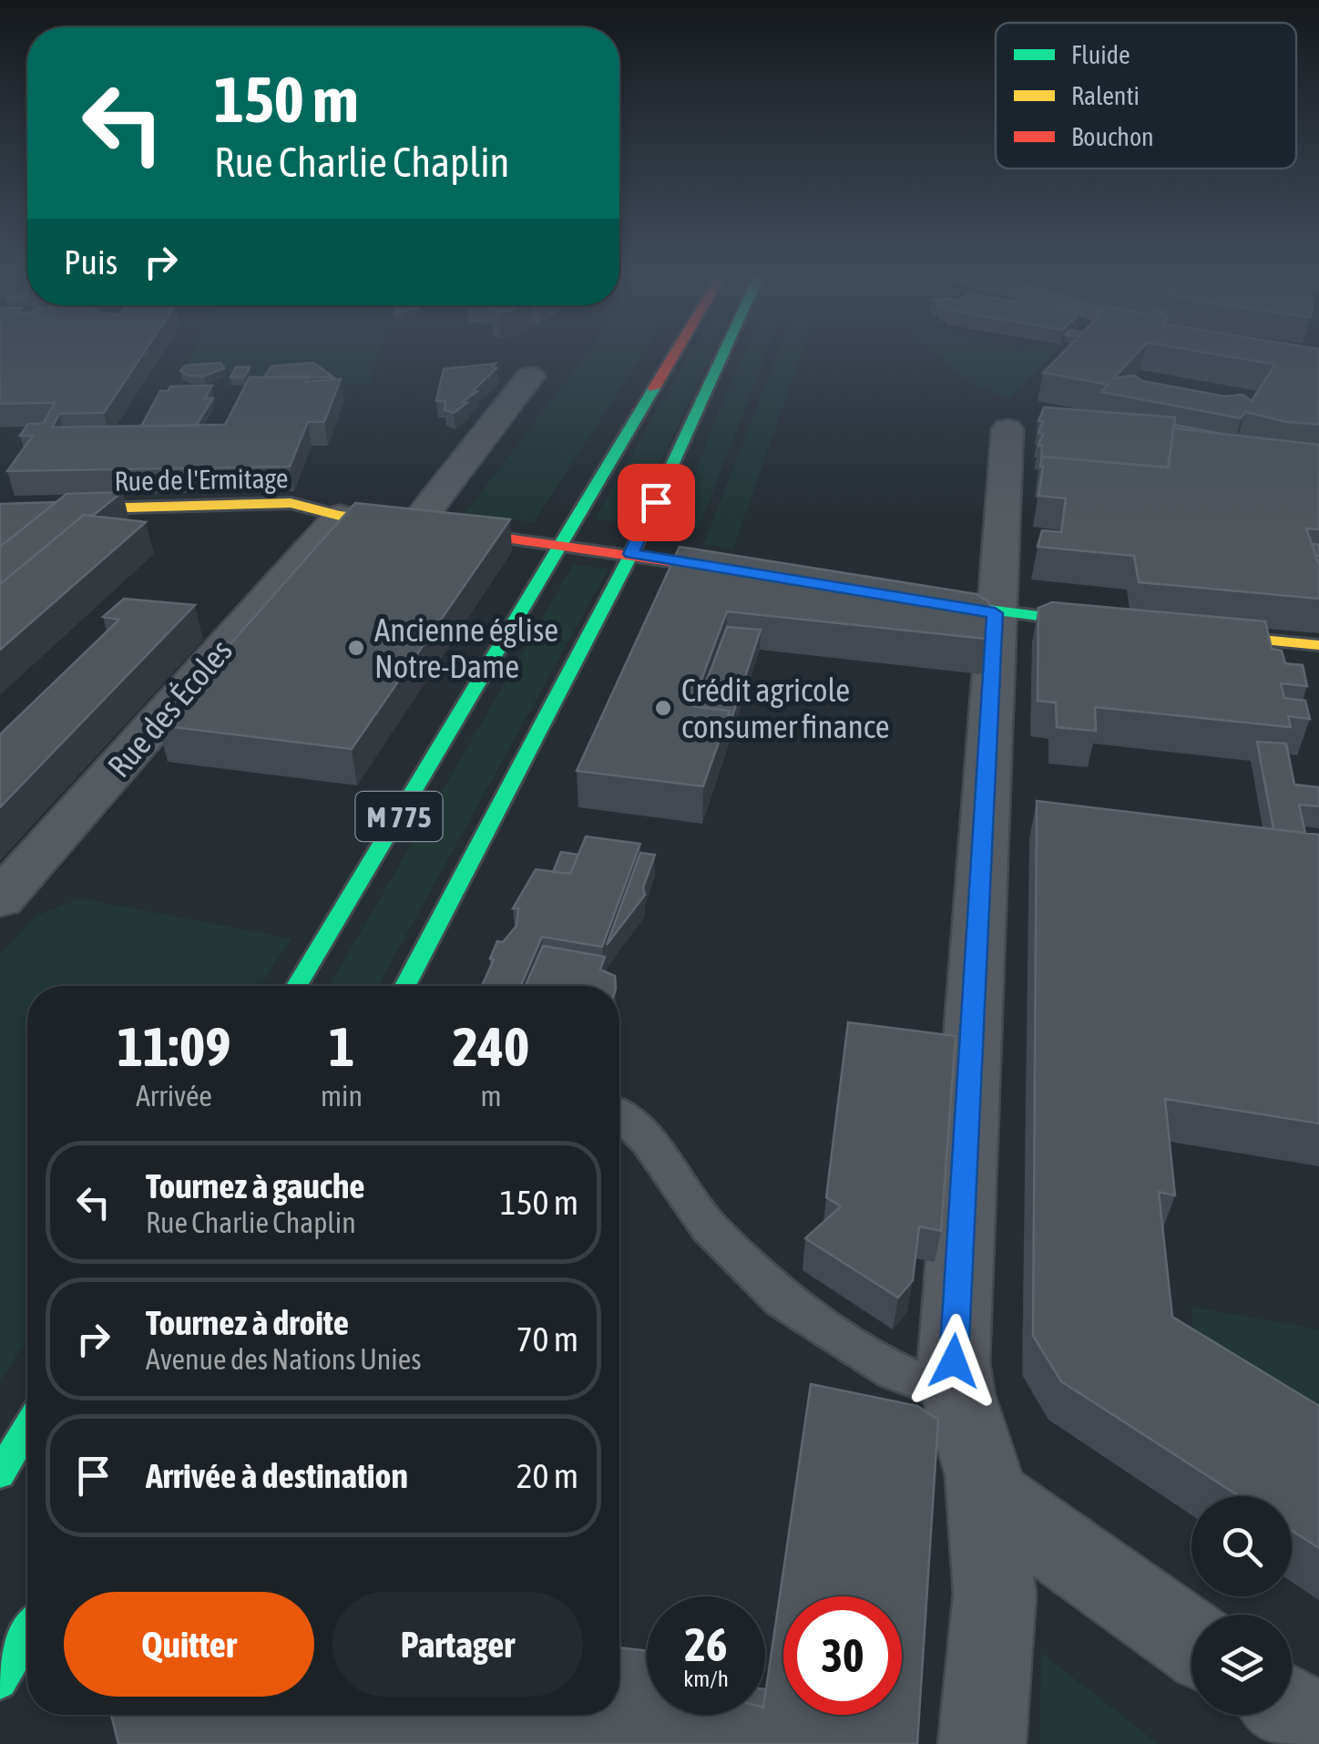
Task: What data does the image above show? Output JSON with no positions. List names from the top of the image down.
{
  "streets": {
    "main road": ["Rue de l'Ermitage", "M 775"],
    "street": ["Rue des Écoles"]
  },
  "crossings": [
    ["Rue de l'Ermitage", "Rue des Écoles"],
    ["Rue de l'Ermitage", "M 775"]
  ],
  "places": ["Ancienne église Notre-Dame", "Crédit agricole consumer finance"],
  "legend": ["Fluide", "Ralenti", "Bouchon"],
  "page": {
    "turn": ["150 m", "Rue Charlie Chaplin"],
    "then": "Puis",
    "eta": [
      "11:09",
      "Arrivée",
      "1",
      "min",
      "240",
      "m"
    ],
    "list": [
      {
        "name": "Tournez à gauche",
        "note": "Rue Charlie Chaplin",
        "value": "150 m"
      },
      {
        "name": "Tournez à droite",
        "note": "Avenue des Nations Unies",
        "value": "70 m"
      },
      {
        "name": "Arrivée à destination",
        "value": "20 m"
      }
    ],
    "buttons": ["Quitter", "Partager"],
    "speed": "26 km/h",
    "limit": "30"
  }
}
